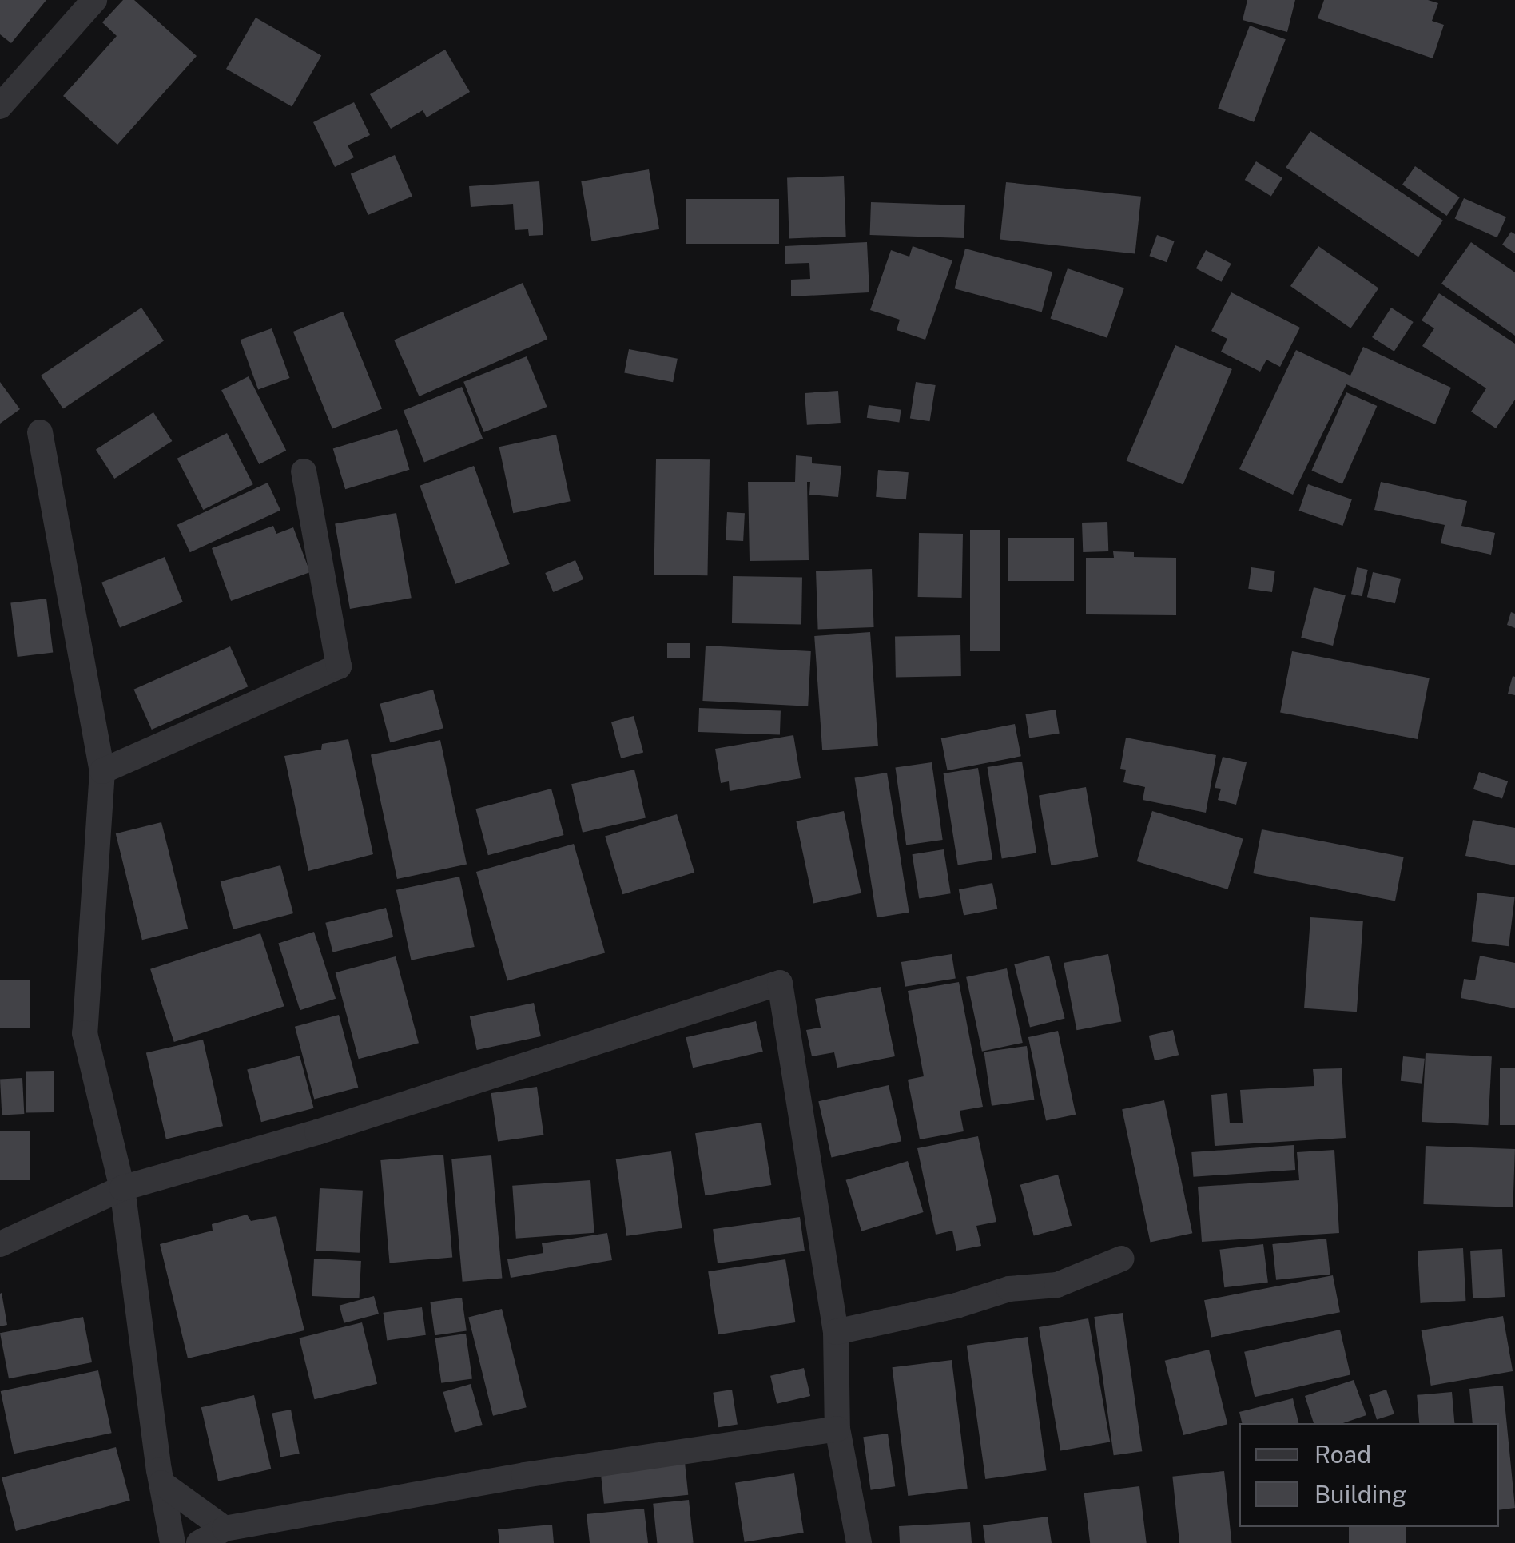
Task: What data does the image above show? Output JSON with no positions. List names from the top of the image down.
{
  "legend": ["Road", "Building"]
}
